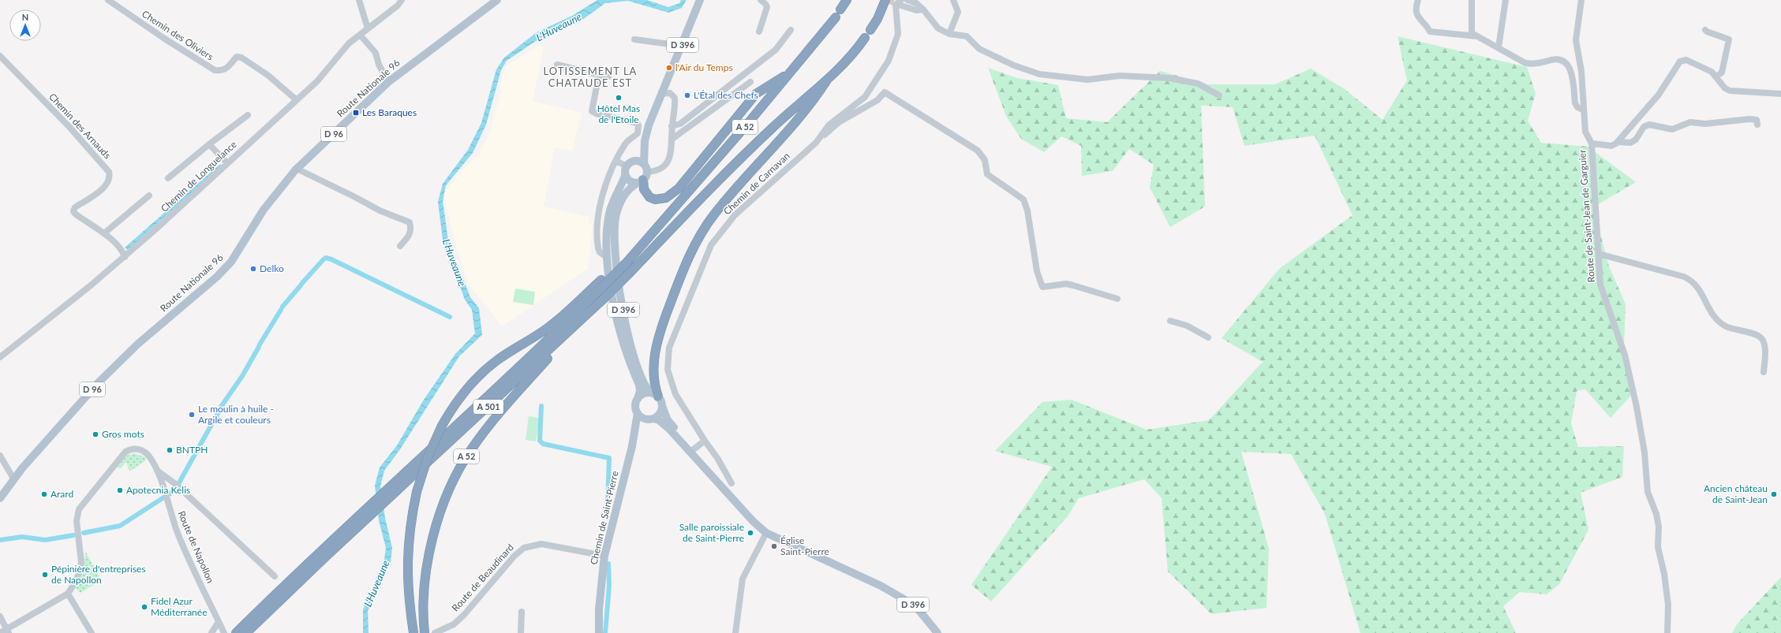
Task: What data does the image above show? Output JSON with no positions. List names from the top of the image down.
{
  "streets": {
    "highway": ["A 52", "A 501"],
    "main road": [
      "D 396",
      "Route Nationale 96",
      "D 96",
      "Chemin de Saint-Pierre"
    ],
    "street": [
      "Chemin des Oliviers",
      "Chemin des Arnauds",
      "Chemin de Longuelance",
      "Chemin de Carnavan",
      "Route de Saint-Jean de Garguier",
      "Route de Napollon",
      "Route de Beaudinard"
    ]
  },
  "crossings": [
    ["Chemin des Oliviers", "Chemin de Longuelance"],
    ["D 396", "Chemin de Saint-Pierre"],
    ["Chemin des Arnauds", "Chemin de Longuelance"],
    ["A 52", "A 501"],
    ["Chemin de Saint-Pierre", "Route de Beaudinard"]
  ],
  "districts": ["LOTISSEMENT LA CHATAUDE EST"],
  "water": ["L'Huveaune"],
  "places": {
    "other": [
      "l'Air du Temps",
      "L'Étal des Chefs",
      "Hôtel Mas de l'Etoile",
      "Delko",
      "Le moulin à huile - Argile et couleurs",
      "Gros mots",
      "BNTPH",
      "Apotecnia Kelis",
      "Arard",
      "Ancien château de Saint-Jean",
      "Salle paroissiale de Saint-Pierre",
      "Église Saint-Pierre",
      "Pépinière d'entreprises de Napollon",
      "Fidel Azur Méditerranée"
    ],
    "transit": ["Les Baraques"]
  },
  "north": "top"
}
